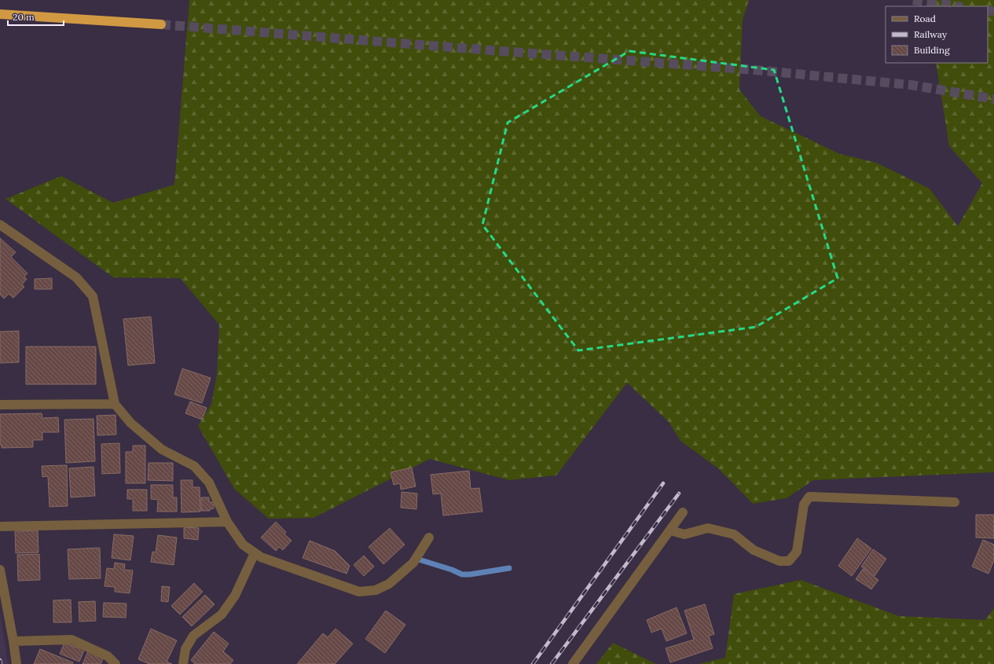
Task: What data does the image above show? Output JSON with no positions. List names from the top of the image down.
{
  "legend": ["Road", "Railway", "Building"],
  "scale_bar": "20 m"
}
